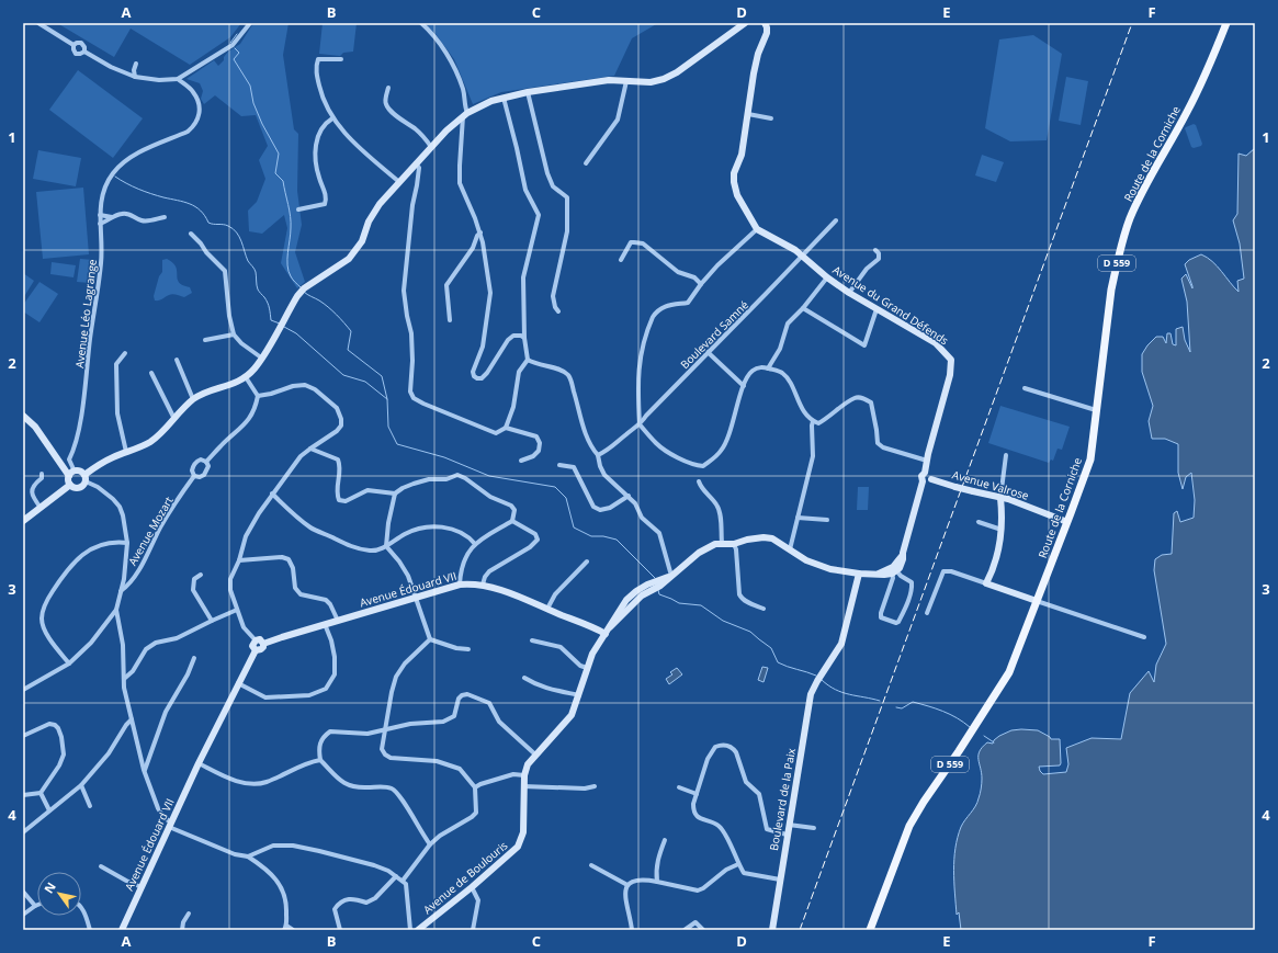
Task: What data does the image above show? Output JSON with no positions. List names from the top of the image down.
{
  "streets": {
    "main road": ["Route de la Corniche", "D 559"],
    "street": [
      "Avenue du Grand Défends",
      "Avenue Léo Lagrange",
      "Boulevard Samné",
      "Avenue Valrose",
      "Avenue Mozart",
      "Avenue Édouard VII",
      "Boulevard de la Paix",
      "Avenue de Boulouris"
    ]
  },
  "crossings": [
    ["Route de la Corniche", "Avenue Valrose"],
    ["Avenue du Grand Défends", "Boulevard Samné"],
    ["Avenue Édouard VII", "Avenue de Boulouris"]
  ],
  "north": "top left",
  "grid": {
    "columns": [
      "A",
      "B",
      "C",
      "D",
      "E",
      "F"
    ],
    "rows": [
      "1",
      "2",
      "3",
      "4"
    ]
  }
}
